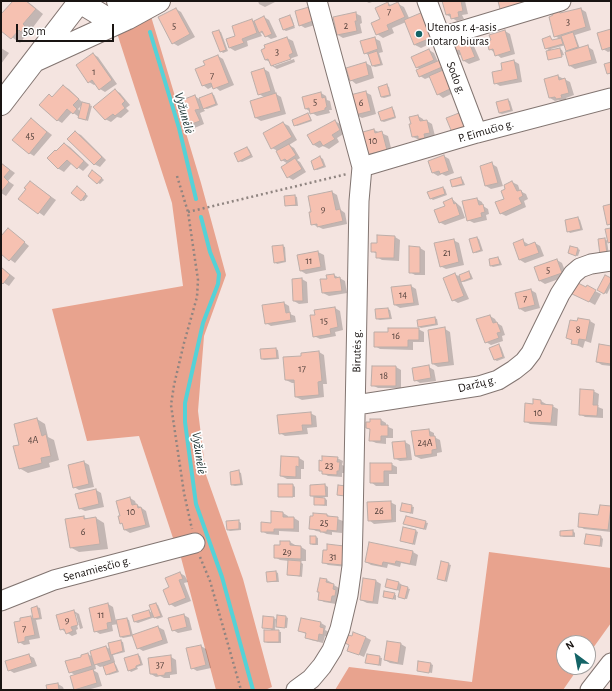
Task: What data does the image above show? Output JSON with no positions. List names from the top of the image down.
{
  "streets": {
    "street": [
      "Sodo g.",
      "P. Eimučio g.",
      "Birutės g.",
      "Daržų g.",
      "Senamiesčio g."
    ]
  },
  "crossings": [
    ["Sodo g.", "P. Eimučio g."],
    ["P. Eimučio g.", "Birutės g."],
    ["Birutės g.", "Daržų g."]
  ],
  "water": ["Vyžunėlė"],
  "places": ["Utenos r. 4-asis notaro biuras"],
  "house_numbers": [
    "7",
    "3",
    "5",
    "2",
    "3",
    "1",
    "7",
    "5",
    "6",
    "45",
    "10",
    "9",
    "21",
    "11",
    "5",
    "14",
    "7",
    "15",
    "8",
    "16",
    "17",
    "18",
    "10",
    "4A",
    "24A",
    "23",
    "26",
    "10",
    "25",
    "6",
    "29",
    "31",
    "11",
    "9",
    "7",
    "37"
  ],
  "scale_bar": "50 m",
  "north": "top left"
}
